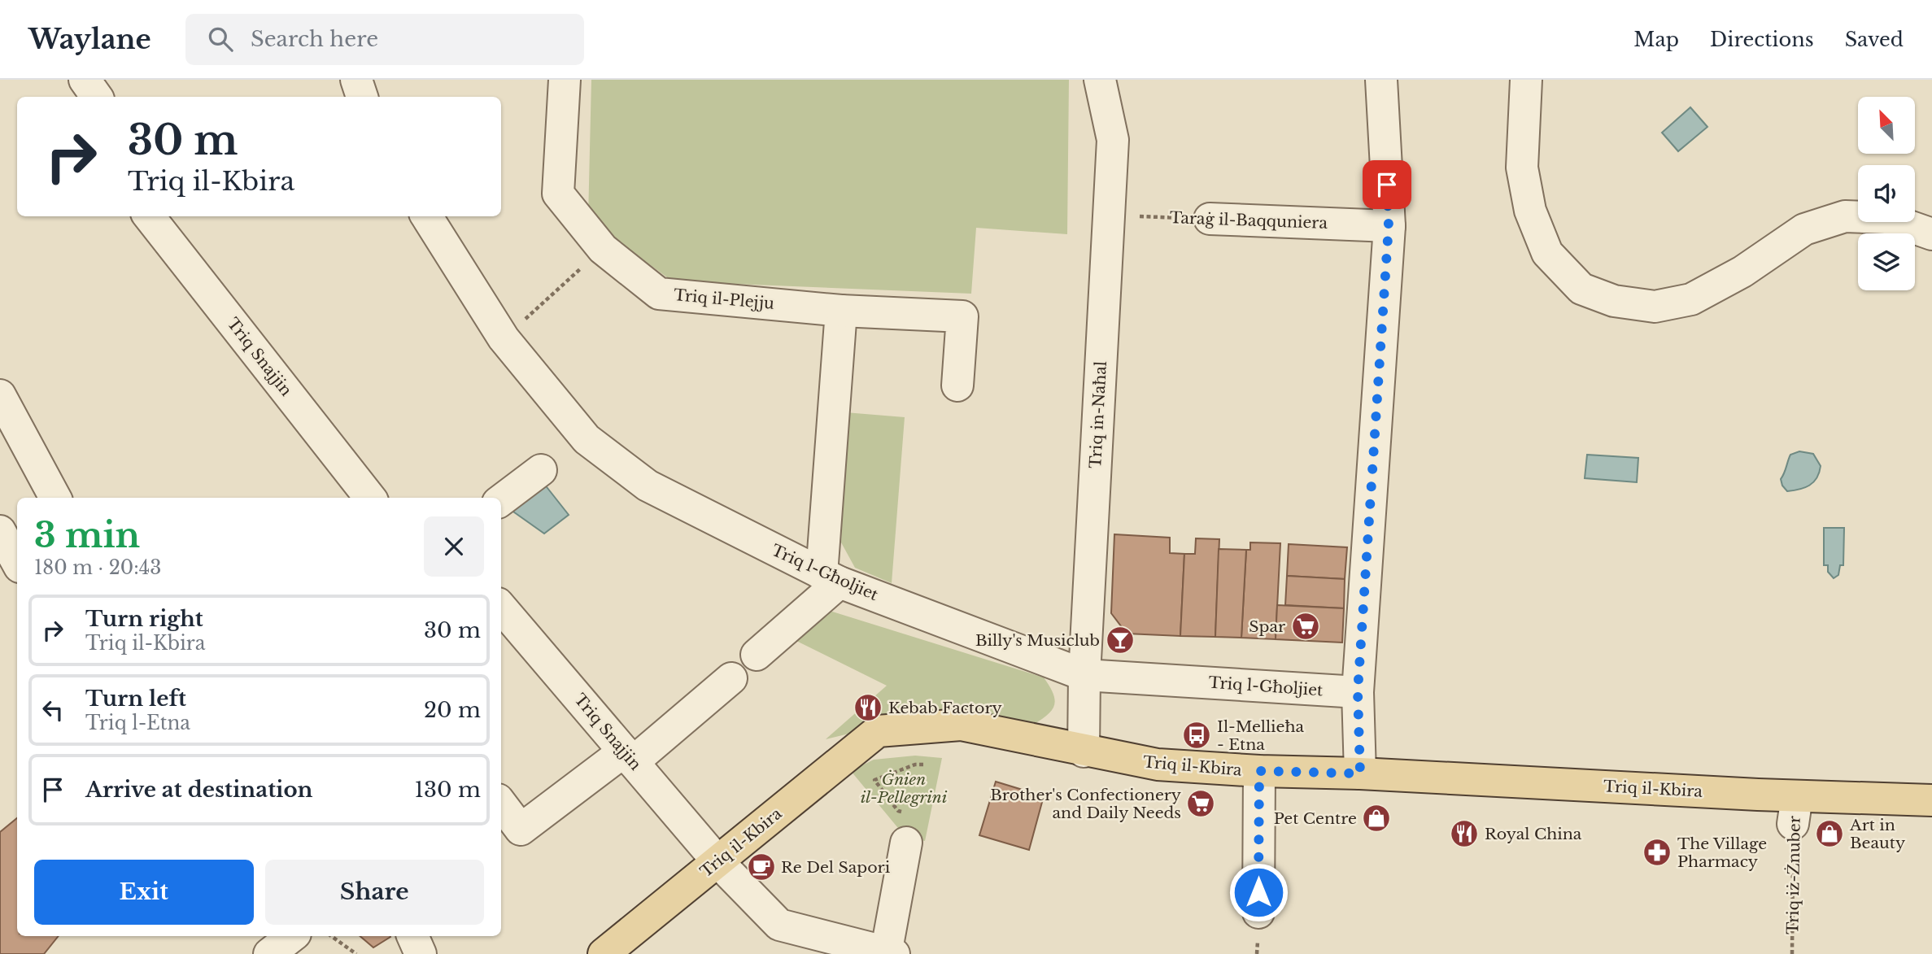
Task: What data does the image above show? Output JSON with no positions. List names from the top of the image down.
{
  "streets": {
    "main road": ["Triq il-Kbira"],
    "street": [
      "Taraġ il-Baqquniera",
      "Triq il-Plejju",
      "Triq Snajjin",
      "Triq in-Naħal",
      "Triq l-Għoljiet"
    ],
    "path": ["Triq iż-Żnuber"]
  },
  "crossings": [
    ["Taraġ il-Baqquniera", "Triq in-Naħal"],
    ["Triq Snajjin", "Triq il-Kbira"],
    ["Triq in-Naħal", "Triq l-Għoljiet"],
    ["Triq in-Naħal", "Triq il-Kbira"],
    ["Triq il-Kbira", "Triq iż-Żnuber"]
  ],
  "parks": ["Ġnien il-Pellegrini"],
  "places": {
    "supermarket": ["Spar", "Brother's Confectionery and Daily Needs"],
    "bar": ["Billy's Musiclub"],
    "restaurant": ["Kebab Factory", "Royal China"],
    "bus stop": ["Il-Mellieħa - Etna"],
    "shop": ["Pet Centre", "Art in Beauty"],
    "pharmacy": ["The Village Pharmacy"],
    "cafe": ["Re Del Sapori"]
  },
  "north": "top left",
  "page": {
    "header": "Waylane",
    "search": "Search here",
    "nav": ["Map", "Directions", "Saved"],
    "turn": ["30 m", "Triq il-Kbira"],
    "heading": ["3 min", "180 m · 20:43"],
    "list": [
      {
        "name": "Turn right",
        "note": "Triq il-Kbira",
        "value": "30 m"
      },
      {
        "name": "Turn left",
        "note": "Triq l-Etna",
        "value": "20 m"
      },
      {
        "name": "Arrive at destination",
        "value": "130 m"
      }
    ],
    "buttons": ["Exit", "Share"]
  }
}
